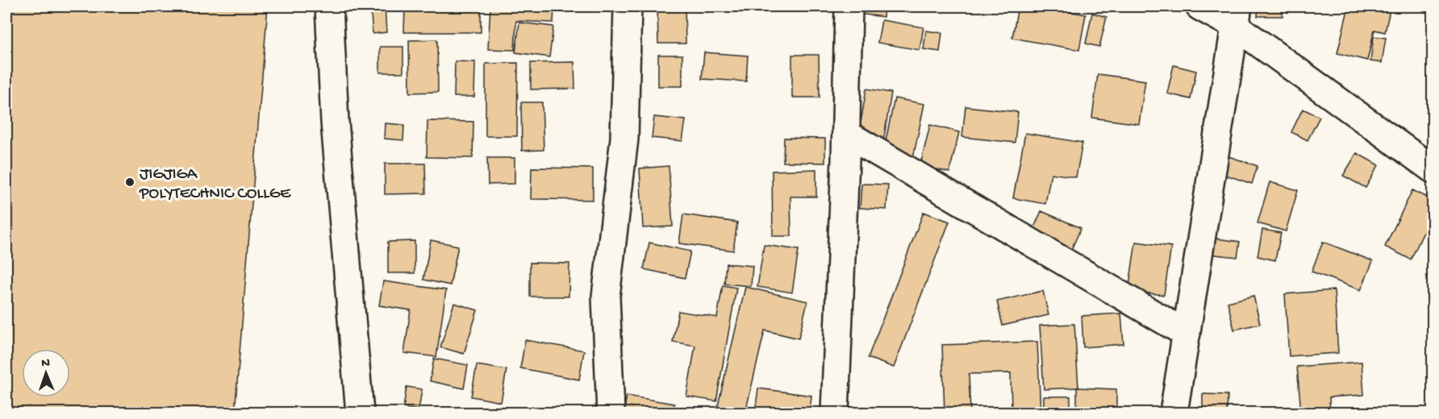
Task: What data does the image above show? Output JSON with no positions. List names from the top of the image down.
{
  "places": ["JIGJIGA POLYTECHNIC COLLGE"],
  "north": "top"
}
